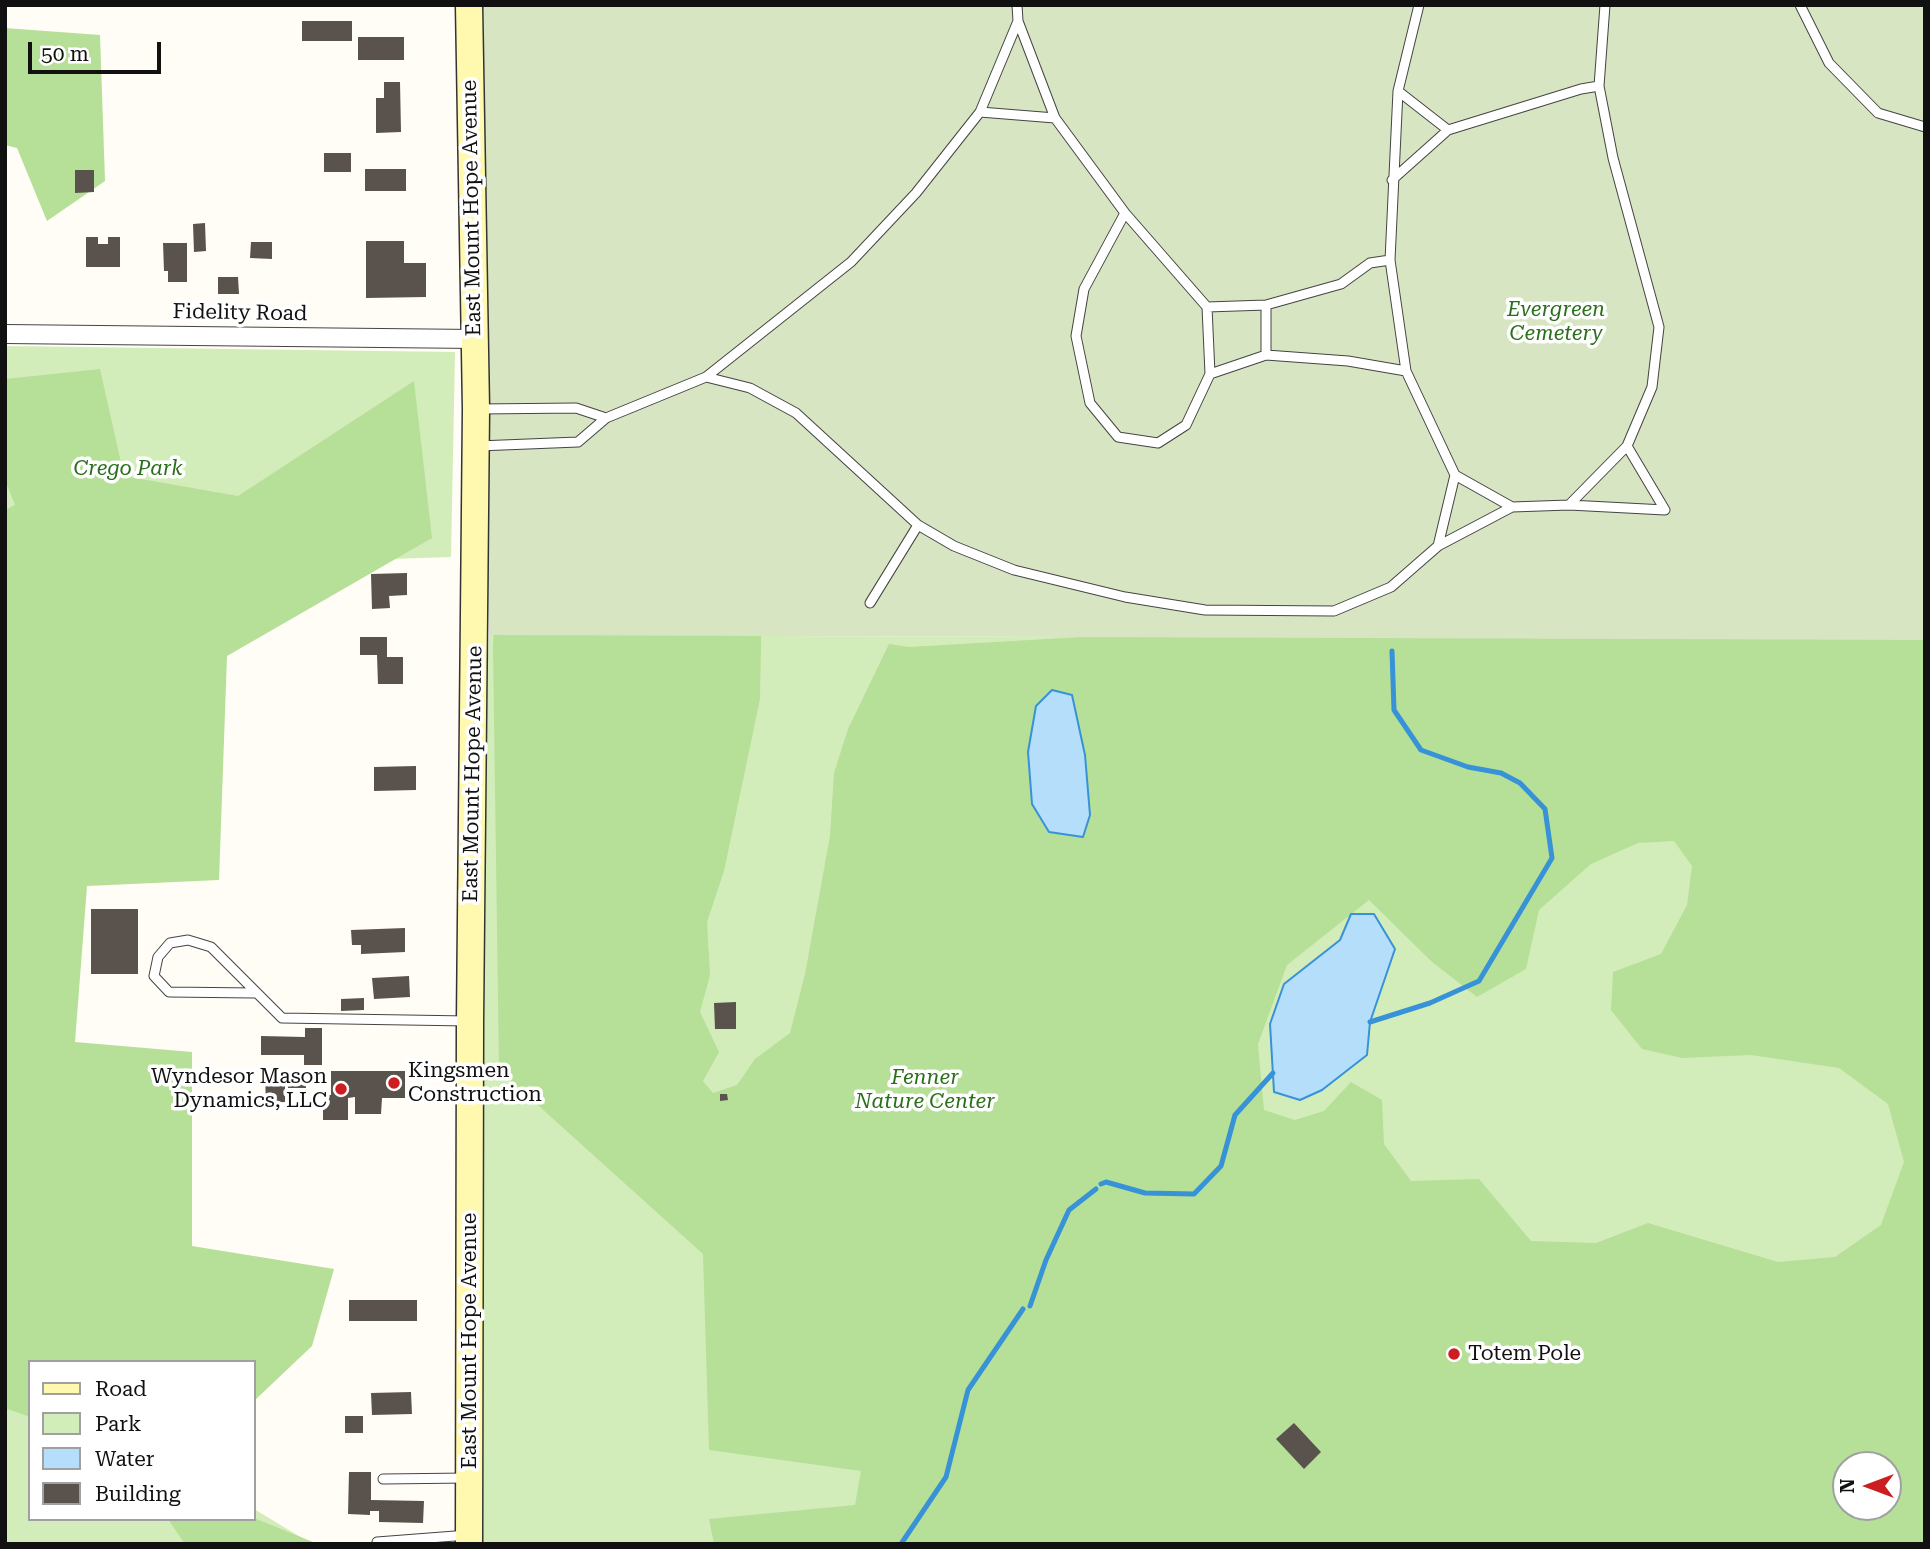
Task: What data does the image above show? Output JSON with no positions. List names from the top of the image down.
{
  "streets": {
    "street": ["East Mount Hope Avenue", "Fidelity Road"]
  },
  "crossings": [
    ["East Mount Hope Avenue", "Fidelity Road"]
  ],
  "parks": ["Evergreen Cemetery", "Crego Park", "Fenner Nature Center"],
  "places": ["Kingsmen Construction", "Wyndesor Mason Dynamics, LLC", "Totem Pole"],
  "legend": [
    "Road",
    "Park",
    "Water",
    "Building"
  ],
  "scale_bar": "50 m",
  "north": "left"
}
